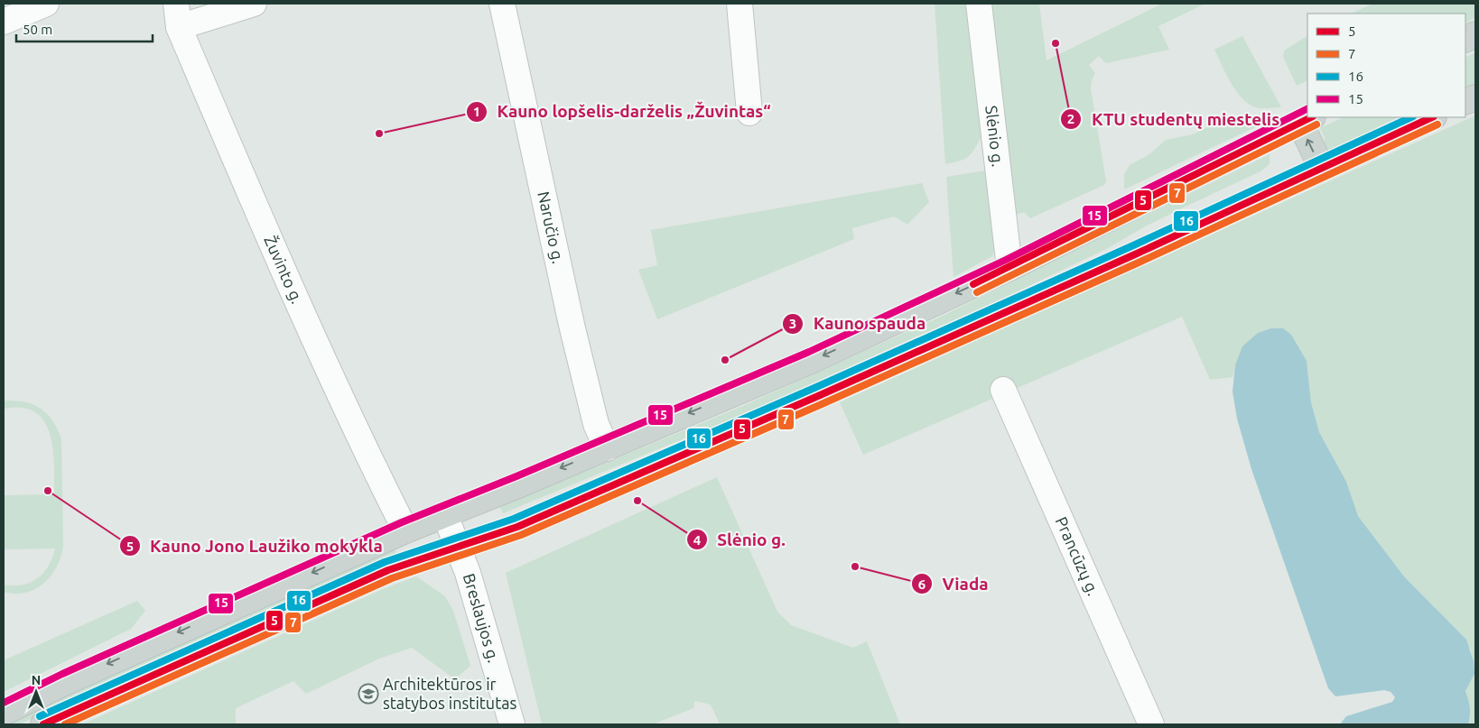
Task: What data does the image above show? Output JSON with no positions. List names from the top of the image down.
{
  "streets": {
    "street": [
      "Slėnio g.",
      "Naručio g.",
      "Žuvinto g.",
      "Prancūzų g.",
      "Breslaujos g."
    ]
  },
  "places": {
    "other": [
      "KTU studentų miestelis",
      "Kauno lopšelis-darželis „Žuvintas“",
      "Kauno spauda",
      "Kauno Jono Laužiko mokykla",
      "Slėnio g.",
      "Viada"
    ],
    "school or university": ["Architektūros ir statybos institutas"]
  },
  "lines": [
    "transit line 15",
    "transit line 5",
    "transit line 16",
    "transit line 7"
  ],
  "legend": [
    "5",
    "7",
    "16",
    "15"
  ],
  "scale_bar": "50 m",
  "north": "top"
}
